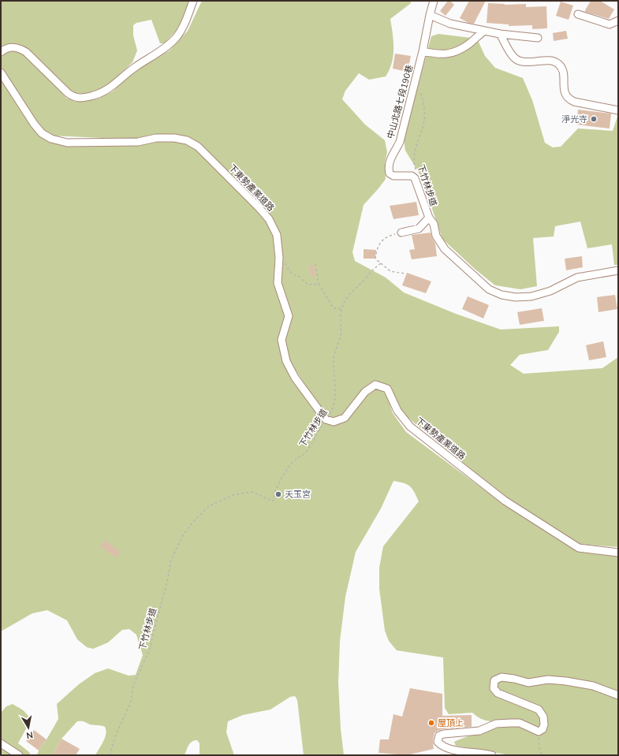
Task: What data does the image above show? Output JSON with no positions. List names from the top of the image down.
{
  "streets": {
    "street": ["中山北路七段190巷", "下東勢產業道路"],
    "path": ["下竹林步道"]
  },
  "crossings": [
    ["下竹林步道", "下東勢產業道路"]
  ],
  "places": ["淨光寺", "天玉宮", "屋頂上"],
  "north": "bottom"
}
